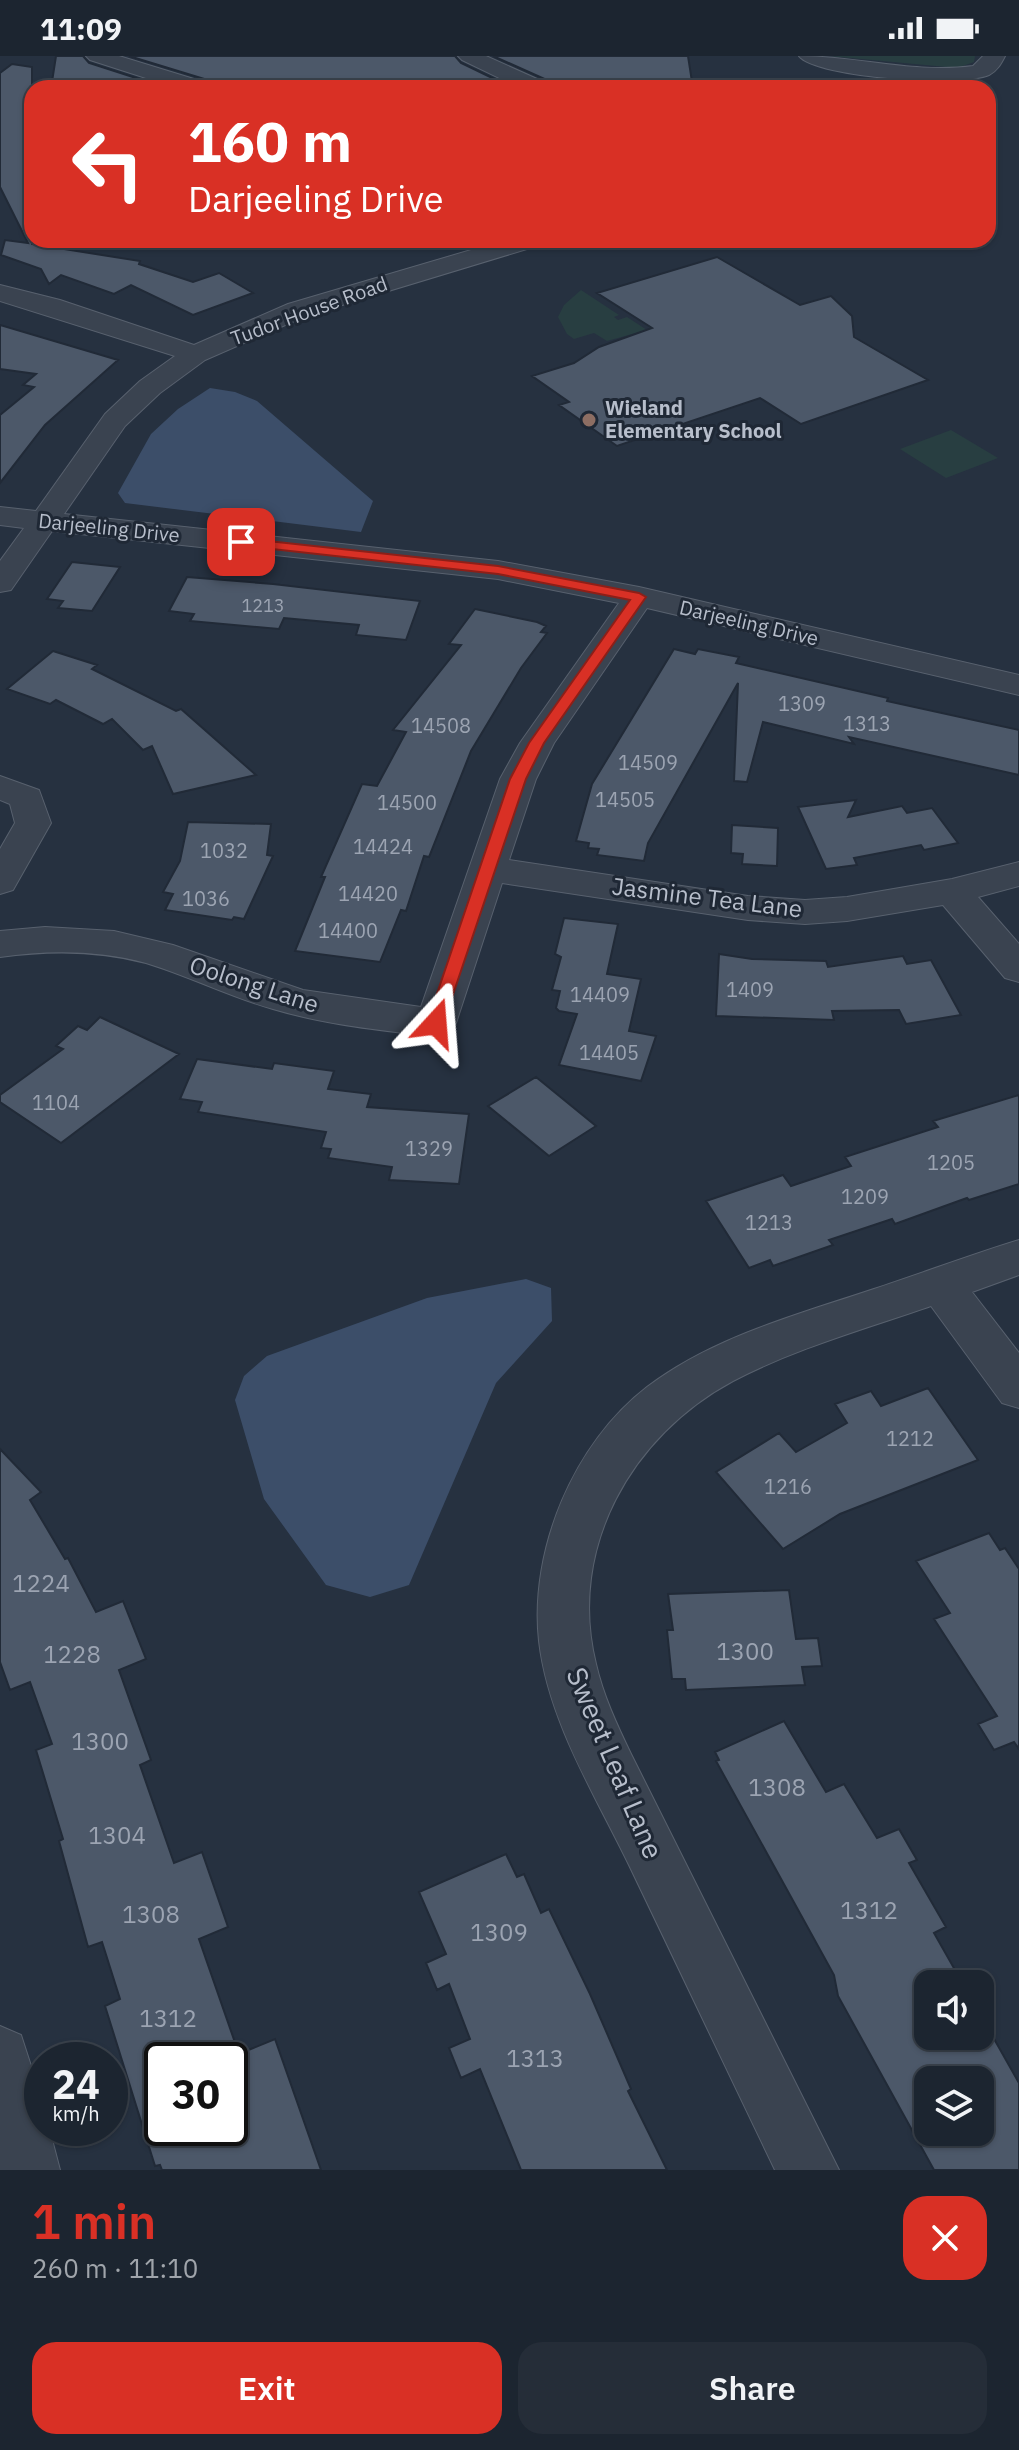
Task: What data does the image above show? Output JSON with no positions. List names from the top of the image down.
{
  "streets": {
    "street": [
      "Tudor House Road",
      "Darjeeling Drive",
      "Jasmine Tea Lane",
      "Oolong Lane",
      "Sweet Leaf Lane"
    ]
  },
  "crossings": [
    ["Tudor House Road", "Darjeeling Drive"],
    ["Jasmine Tea Lane", "Oolong Lane"]
  ],
  "places": ["Wieland Elementary School"],
  "house_numbers": [
    "1213",
    "1309",
    "1313",
    "14508",
    "14509",
    "14505",
    "14500",
    "14424",
    "1032",
    "14420",
    "1036",
    "14400",
    "1409",
    "14409",
    "14405",
    "1104",
    "1329",
    "1205",
    "1209",
    "1213",
    "1212",
    "1216",
    "1224",
    "1300",
    "1228",
    "1300",
    "1308",
    "1304",
    "1312",
    "1308",
    "1309",
    "1312",
    "1313"
  ],
  "page": {
    "status": "11:09",
    "turn": ["160 m", "Darjeeling Drive"],
    "speed": "24 km/h",
    "limit": "30",
    "heading": ["1 min", "260 m · 11:10"],
    "buttons": ["Exit", "Share"]
  }
}
